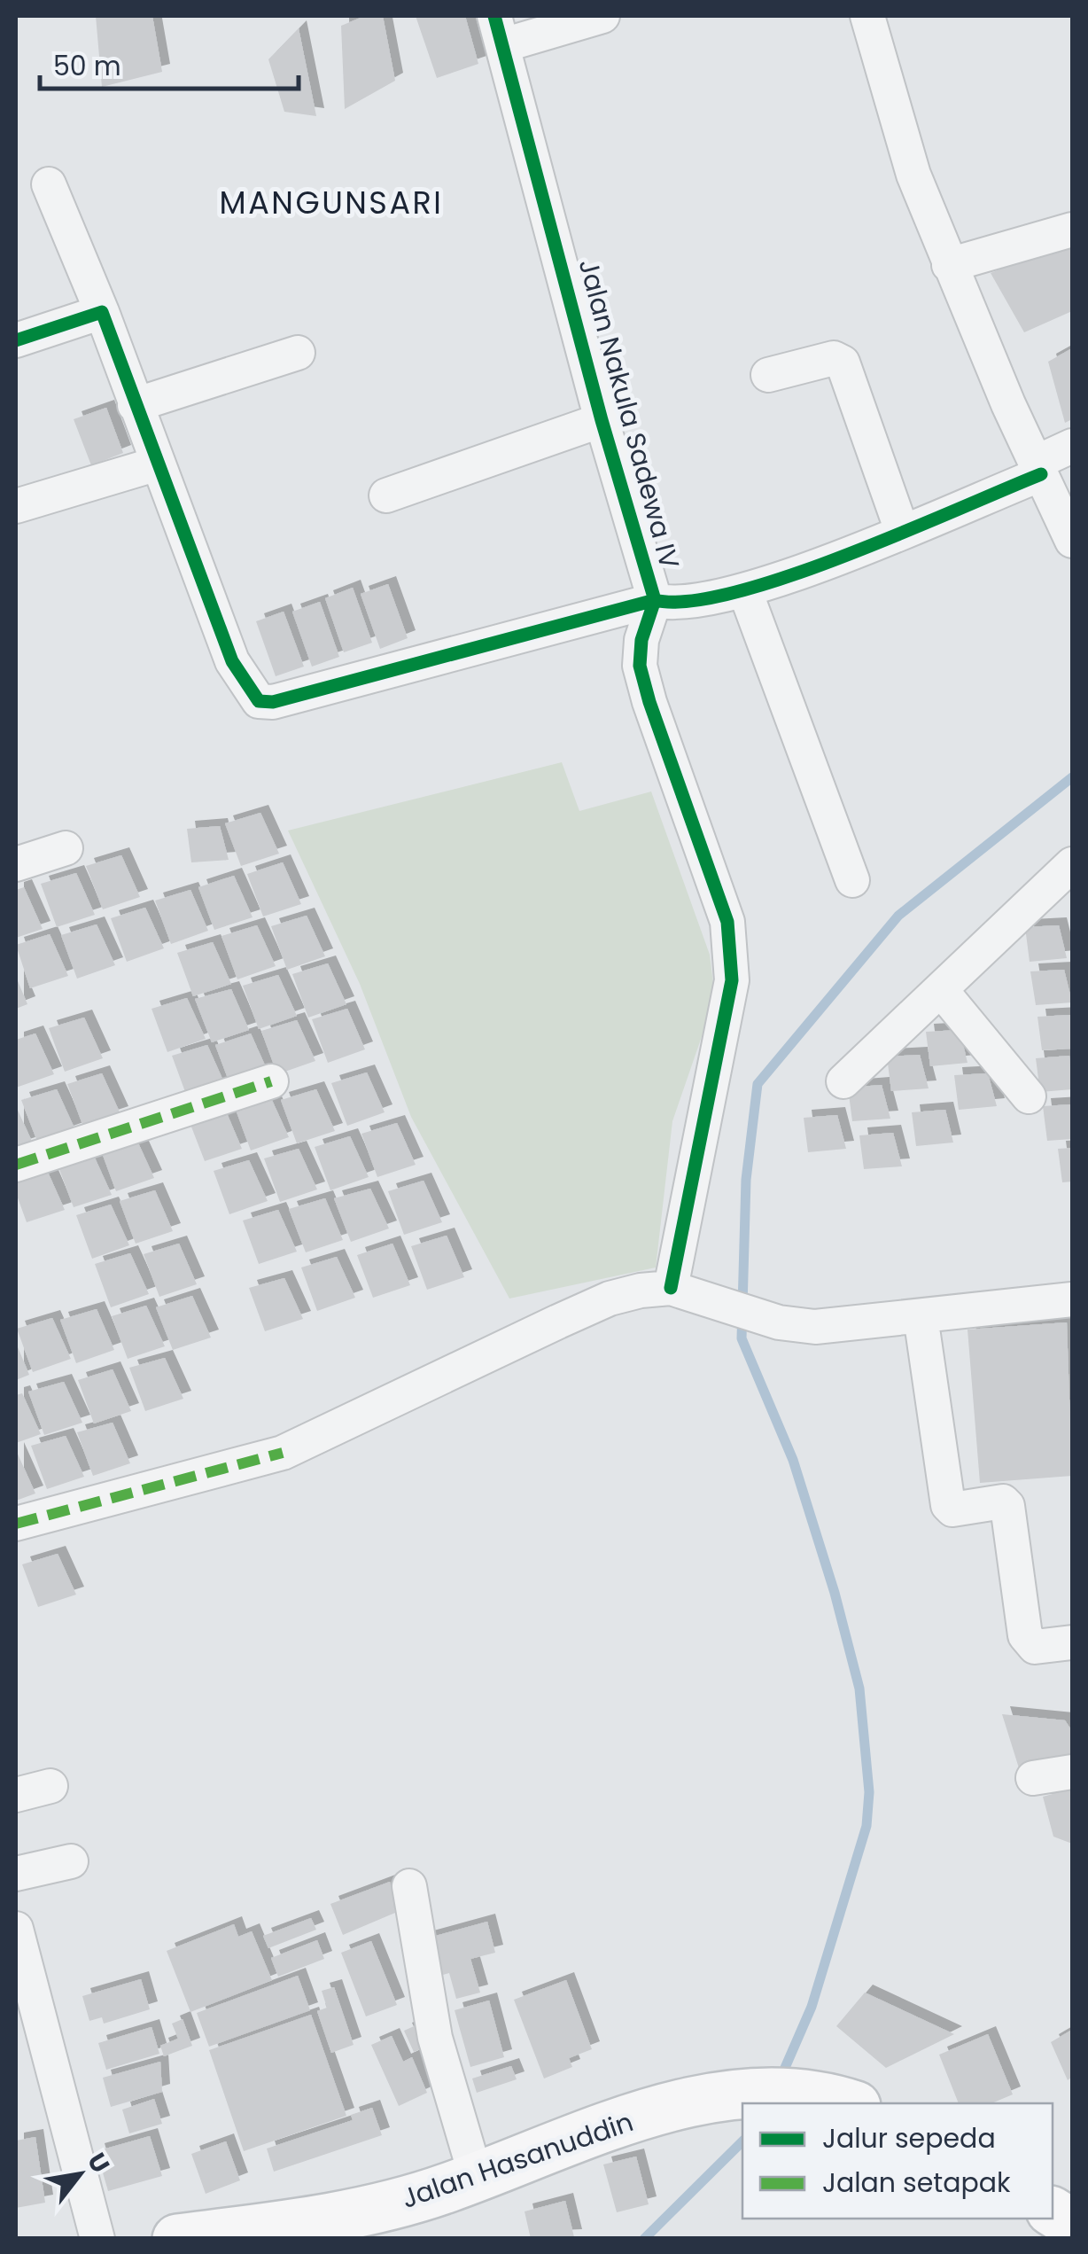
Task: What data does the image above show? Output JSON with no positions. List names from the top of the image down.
{
  "streets": {
    "main road": ["Jalan Hasanuddin"],
    "street": ["Jalan Nakula Sadewa IV"]
  },
  "districts": ["MANGUNSARI"],
  "legend": ["Jalur sepeda", "Jalan setapak"],
  "scale_bar": "50 m",
  "north": "top right"
}
